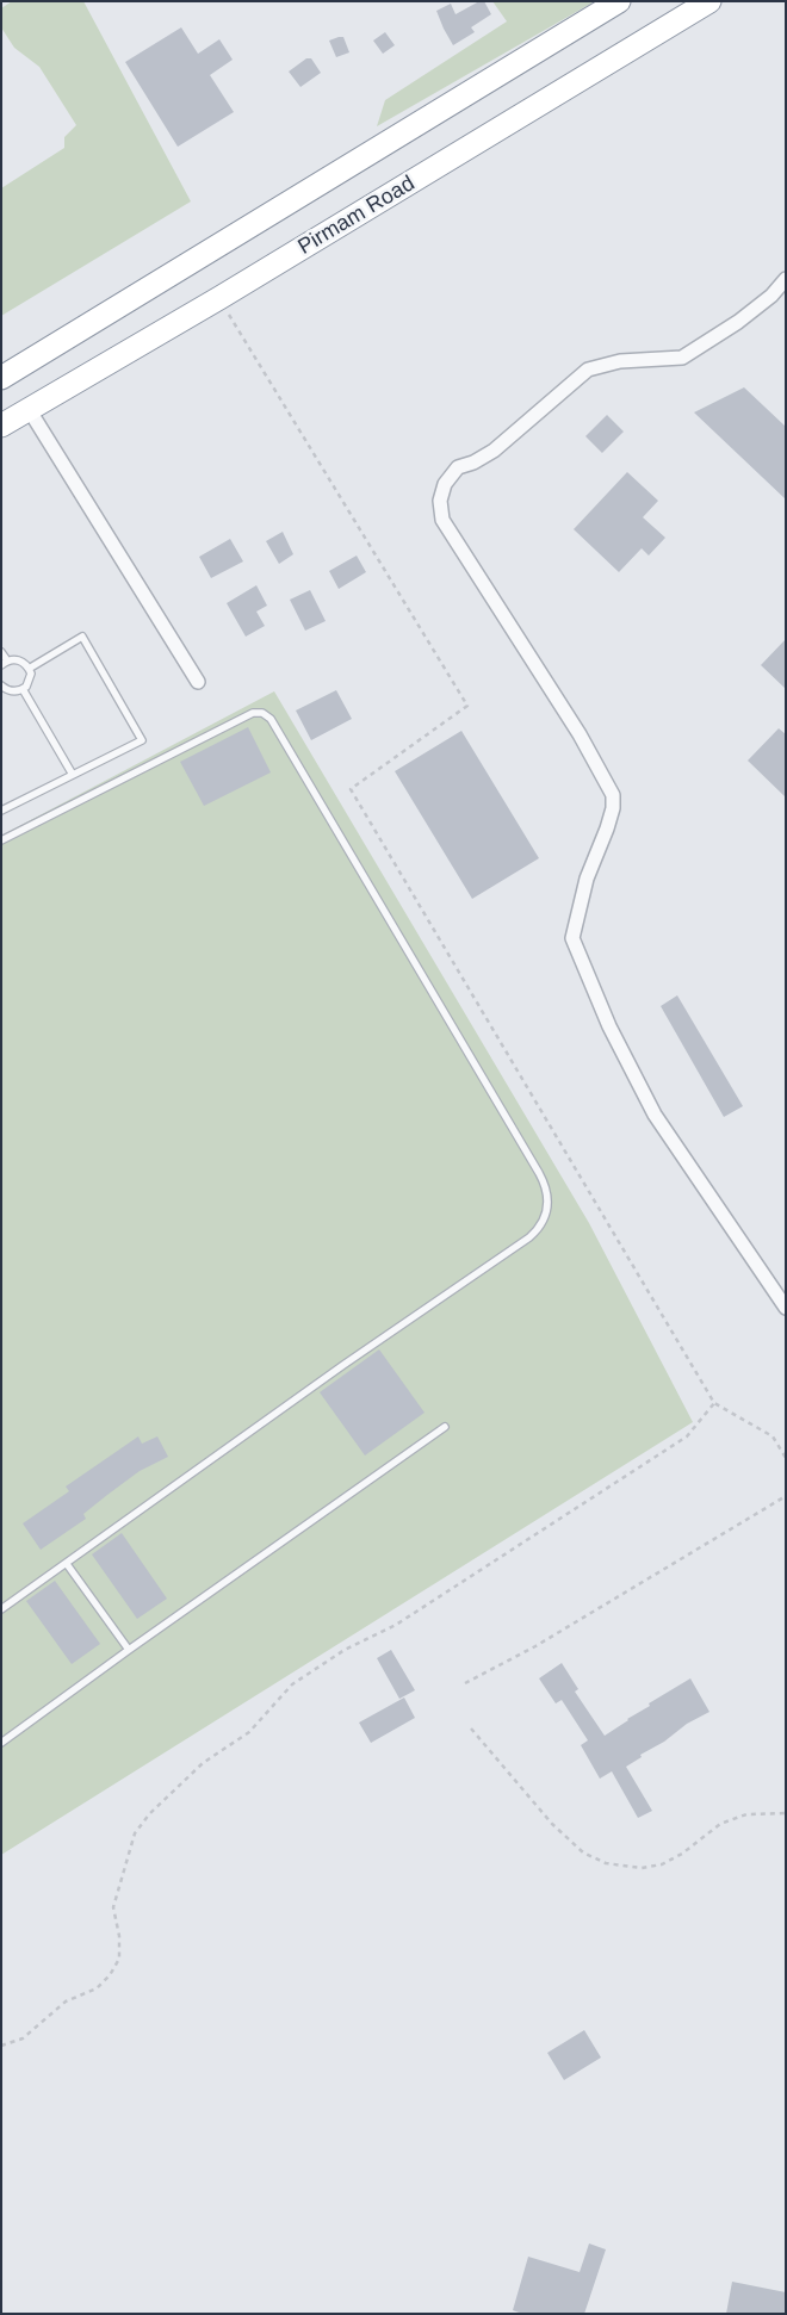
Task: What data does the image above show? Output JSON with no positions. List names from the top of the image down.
{
  "streets": {
    "highway": ["Pirmam Road"]
  }
}
